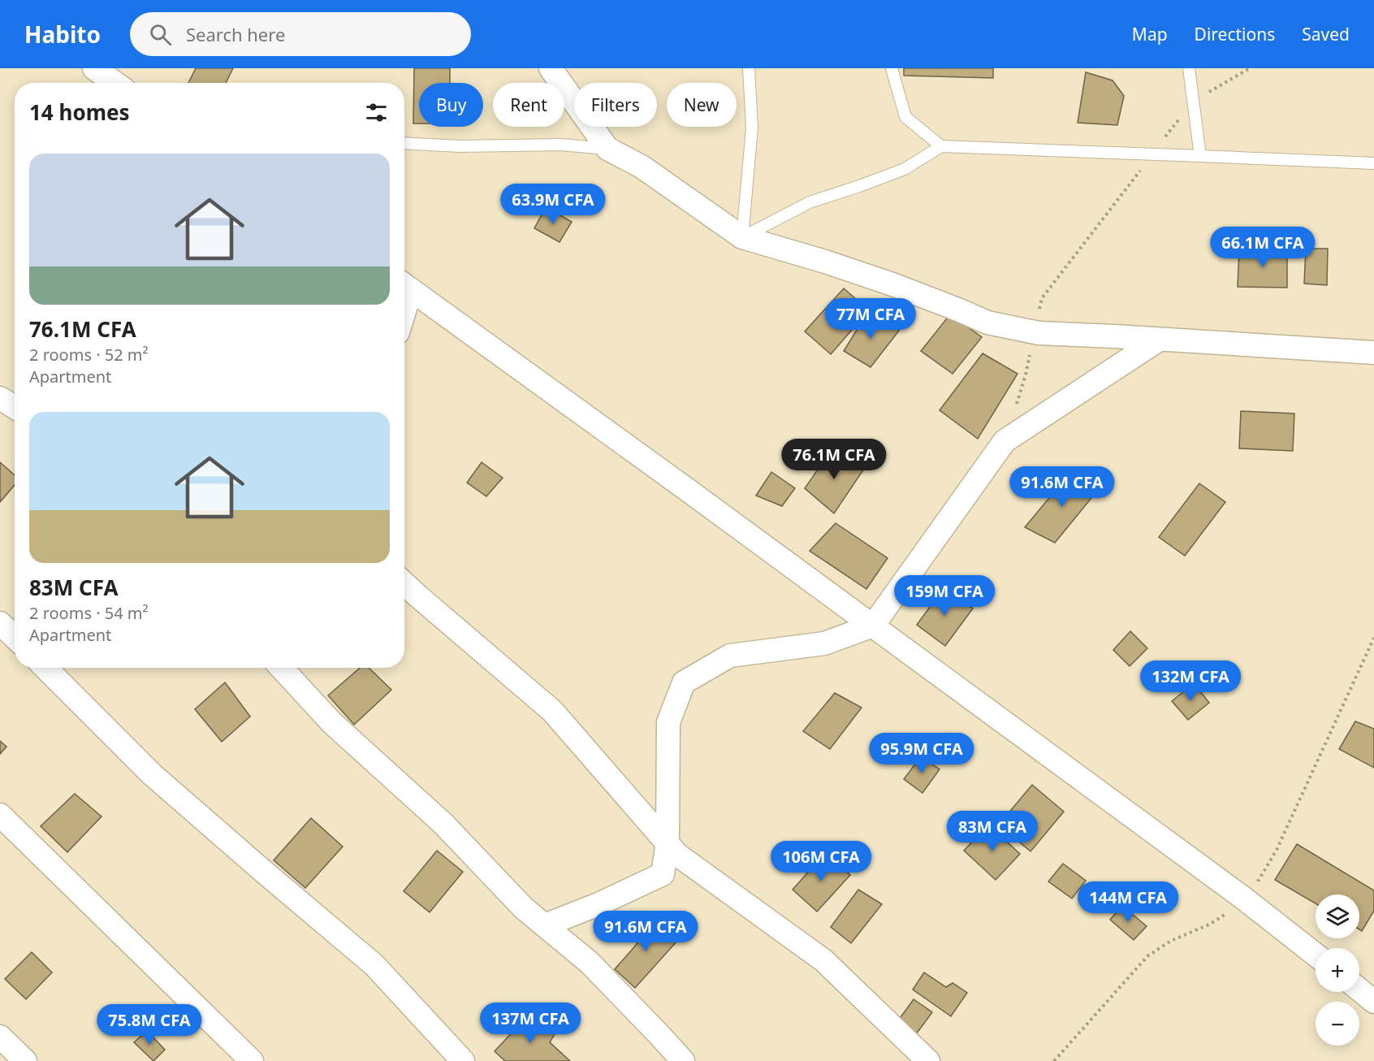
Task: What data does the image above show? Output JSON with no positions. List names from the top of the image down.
{
  "page": {
    "header": "Habito",
    "search": "Search here",
    "nav": ["Map", "Directions", "Saved"],
    "chip": [
      "Buy",
      "Rent",
      "Filters",
      "New"
    ],
    "heading": "14 homes",
    "list": [
      {
        "name": "76.1M CFA",
        "note": "2 rooms · 52 m² · Apartment"
      },
      {
        "name": "83M CFA",
        "note": "2 rooms · 54 m² · Apartment"
      }
    ],
    "price": [
      "63.9M CFA",
      "66.1M CFA",
      "77M CFA",
      "76.1M CFA",
      "91.6M CFA",
      "159M CFA",
      "132M CFA",
      "95.9M CFA",
      "83M CFA",
      "106M CFA",
      "144M CFA",
      "91.6M CFA",
      "137M CFA",
      "75.8M CFA"
    ],
    "map_buttons": ["+", "−"]
  }
}
